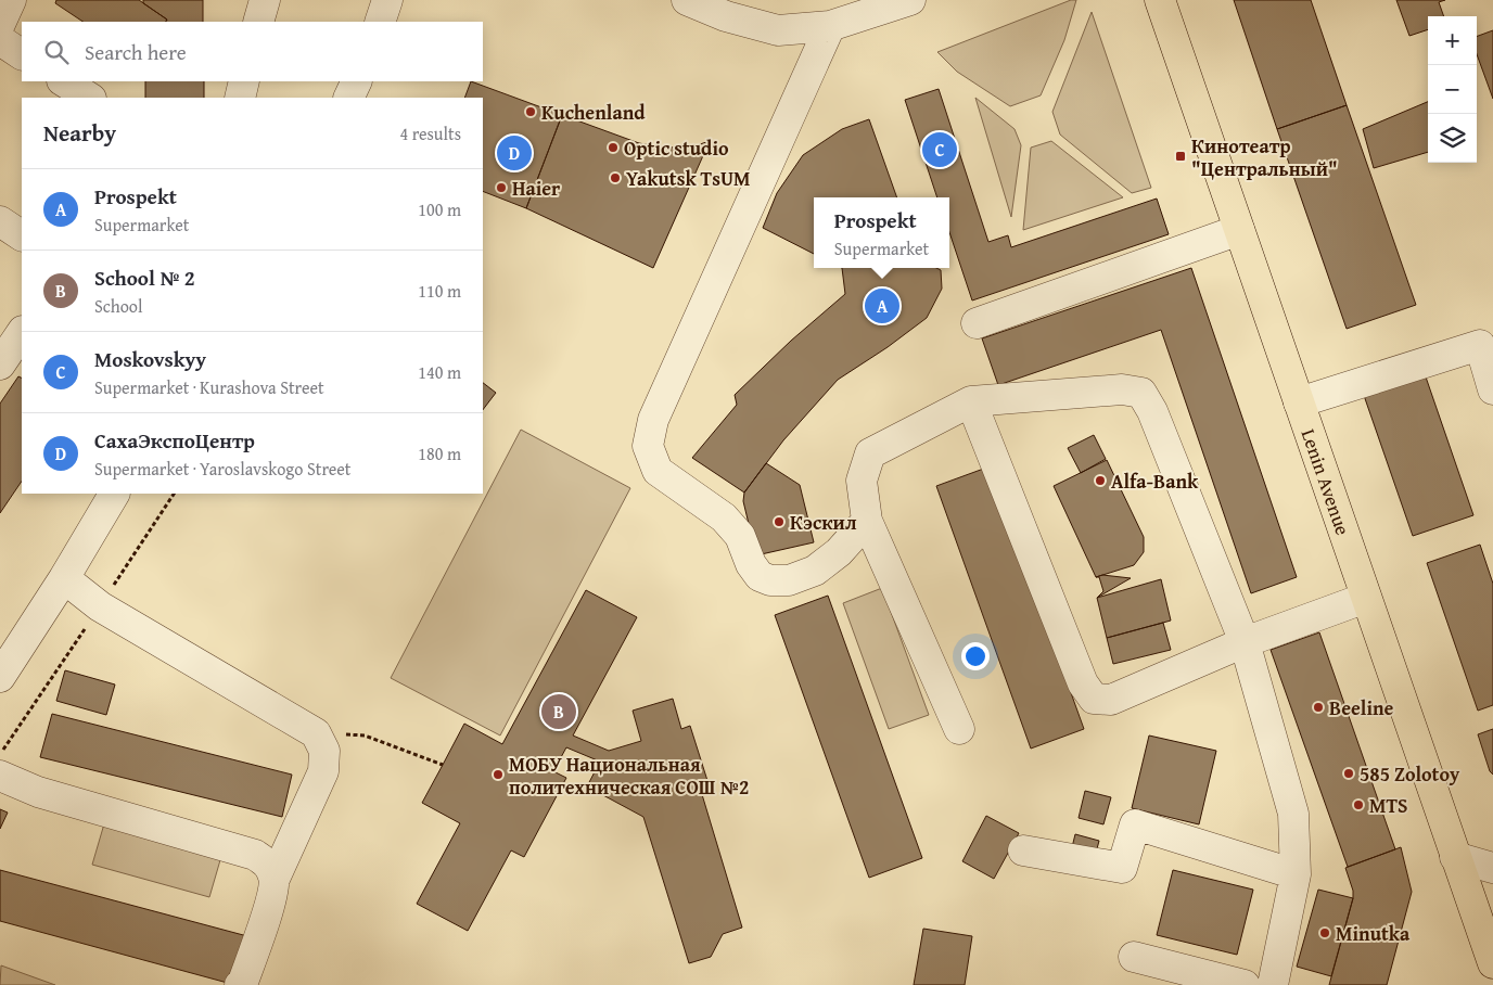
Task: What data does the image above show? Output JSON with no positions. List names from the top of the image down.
{
  "streets": {
    "main road": ["Lenin Avenue"]
  },
  "places": {
    "other": [
      "Kuchenland",
      "Optic studio",
      "Yakutsk TsUM",
      "Haier",
      "Alfa-Bank",
      "Кэскил",
      "Beeline",
      "585 Zolotoy",
      "МОБУ Национальная политехническая СОШ №2",
      "MTS",
      "Minutka"
    ],
    "transit": ["Кинотеатр \"Центральный\""]
  },
  "page": {
    "map_buttons": ["+", "−"],
    "search": "Search here",
    "heading": ["Nearby", "4 results"],
    "pins": [
      "C",
      "D",
      "A",
      "B"
    ],
    "list": [
      {
        "mark": "A",
        "name": "Prospekt",
        "note": "Supermarket",
        "value": "100 m"
      },
      {
        "mark": "B",
        "name": "School № 2",
        "note": "School",
        "value": "110 m"
      },
      {
        "mark": "C",
        "name": "Moskovskyy",
        "note": "Supermarket · Kurashova Street",
        "value": "140 m"
      },
      {
        "mark": "D",
        "name": "СахаЭкспоЦентр",
        "note": "Supermarket · Yaroslavskogo Street",
        "value": "180 m"
      }
    ],
    "popup": ["Prospekt", "Supermarket"]
  }
}
